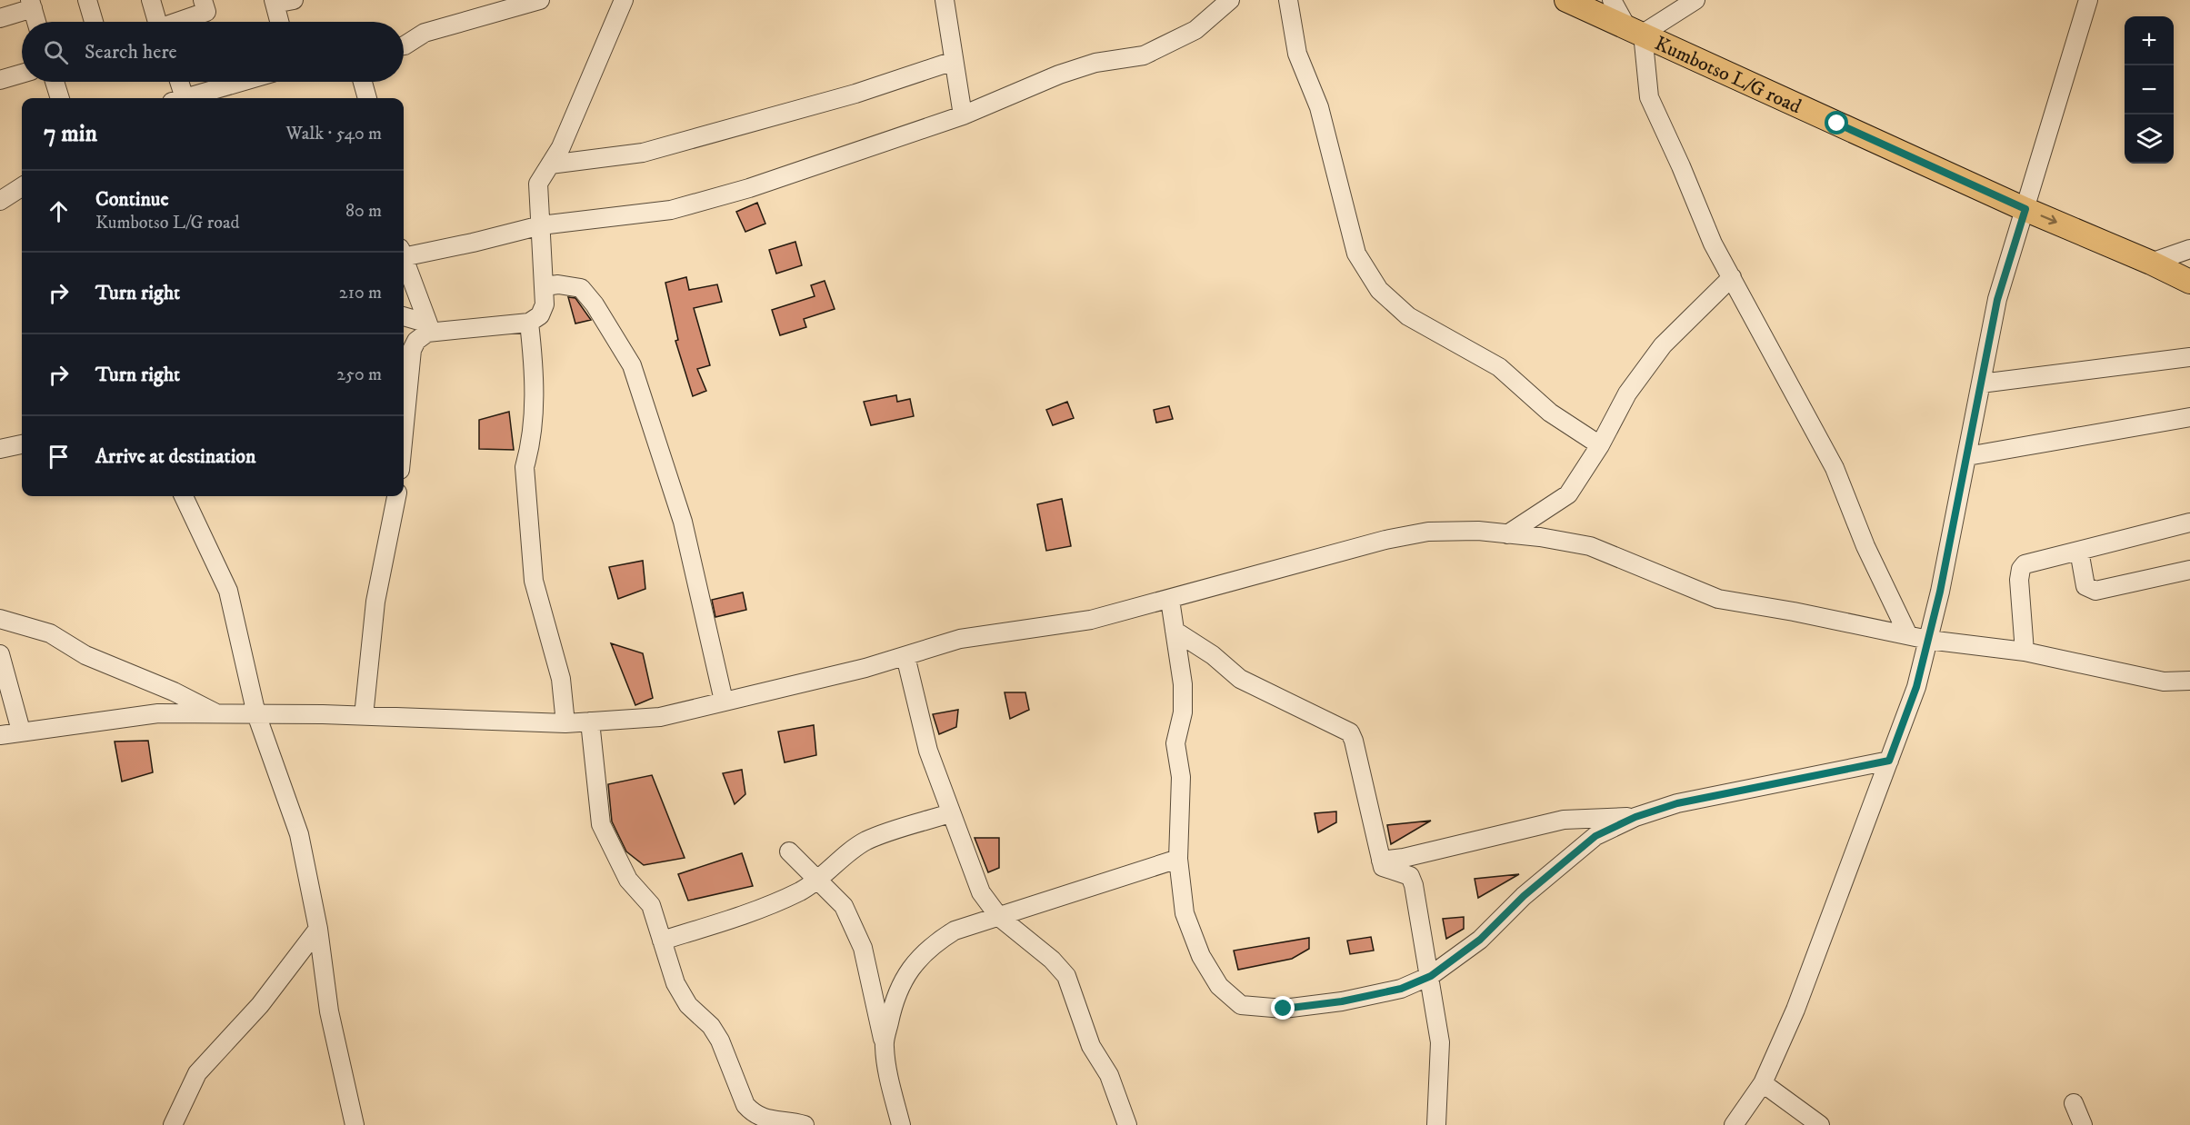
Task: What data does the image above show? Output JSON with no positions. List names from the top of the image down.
{
  "streets": {
    "main road": ["Kumbotso L/G road"]
  },
  "page": {
    "map_buttons": ["+", "−"],
    "search": "Search here",
    "heading": ["7 min", "Walk · 540 m"],
    "list": [
      ["Continue", "Kumbotso L/G road", "80 m"],
      ["Turn right", "210 m"],
      ["Turn right", "250 m"],
      "Arrive at destination"
    ]
  }
}
